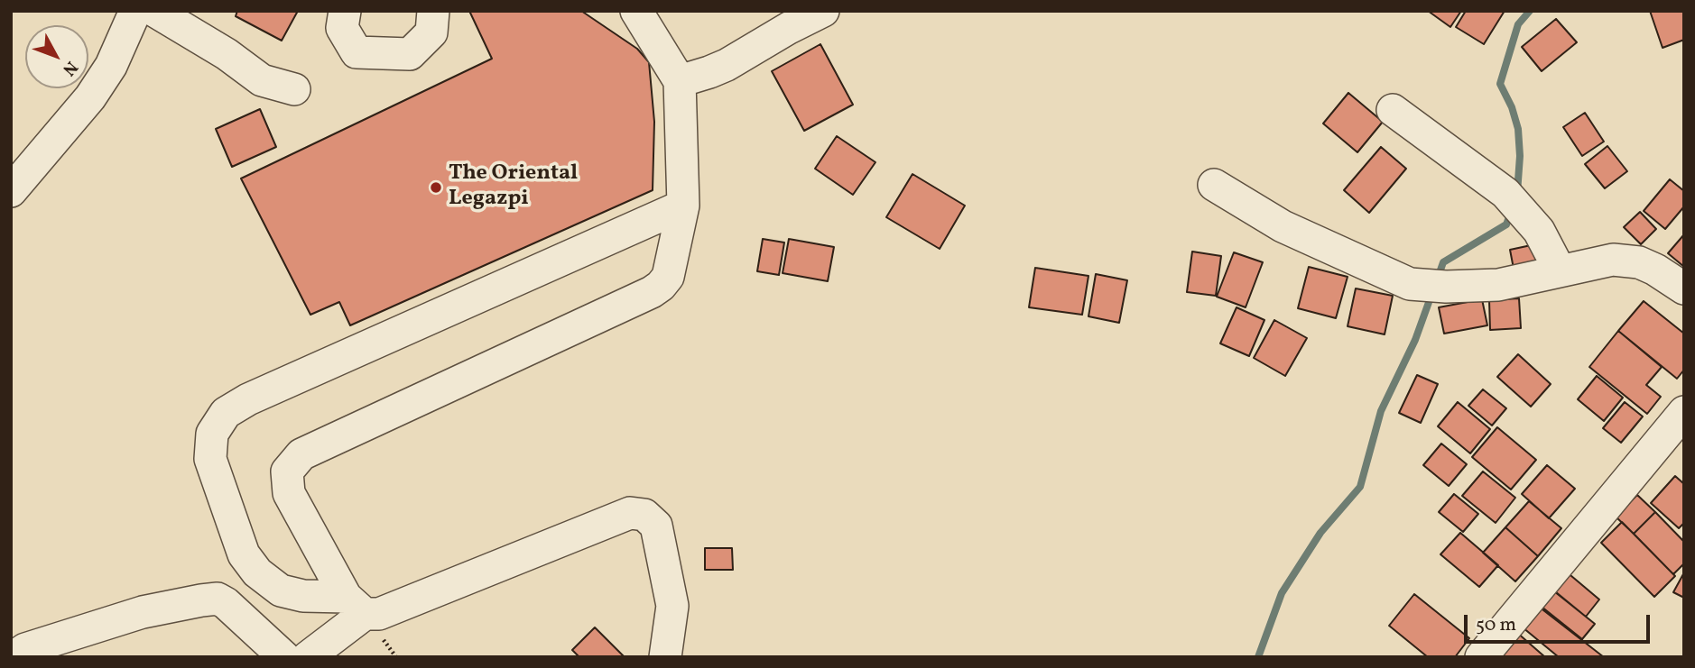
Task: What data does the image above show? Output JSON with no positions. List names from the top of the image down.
{
  "places": ["The Oriental Legazpi"],
  "scale_bar": "50 m",
  "north": "bottom right"
}
